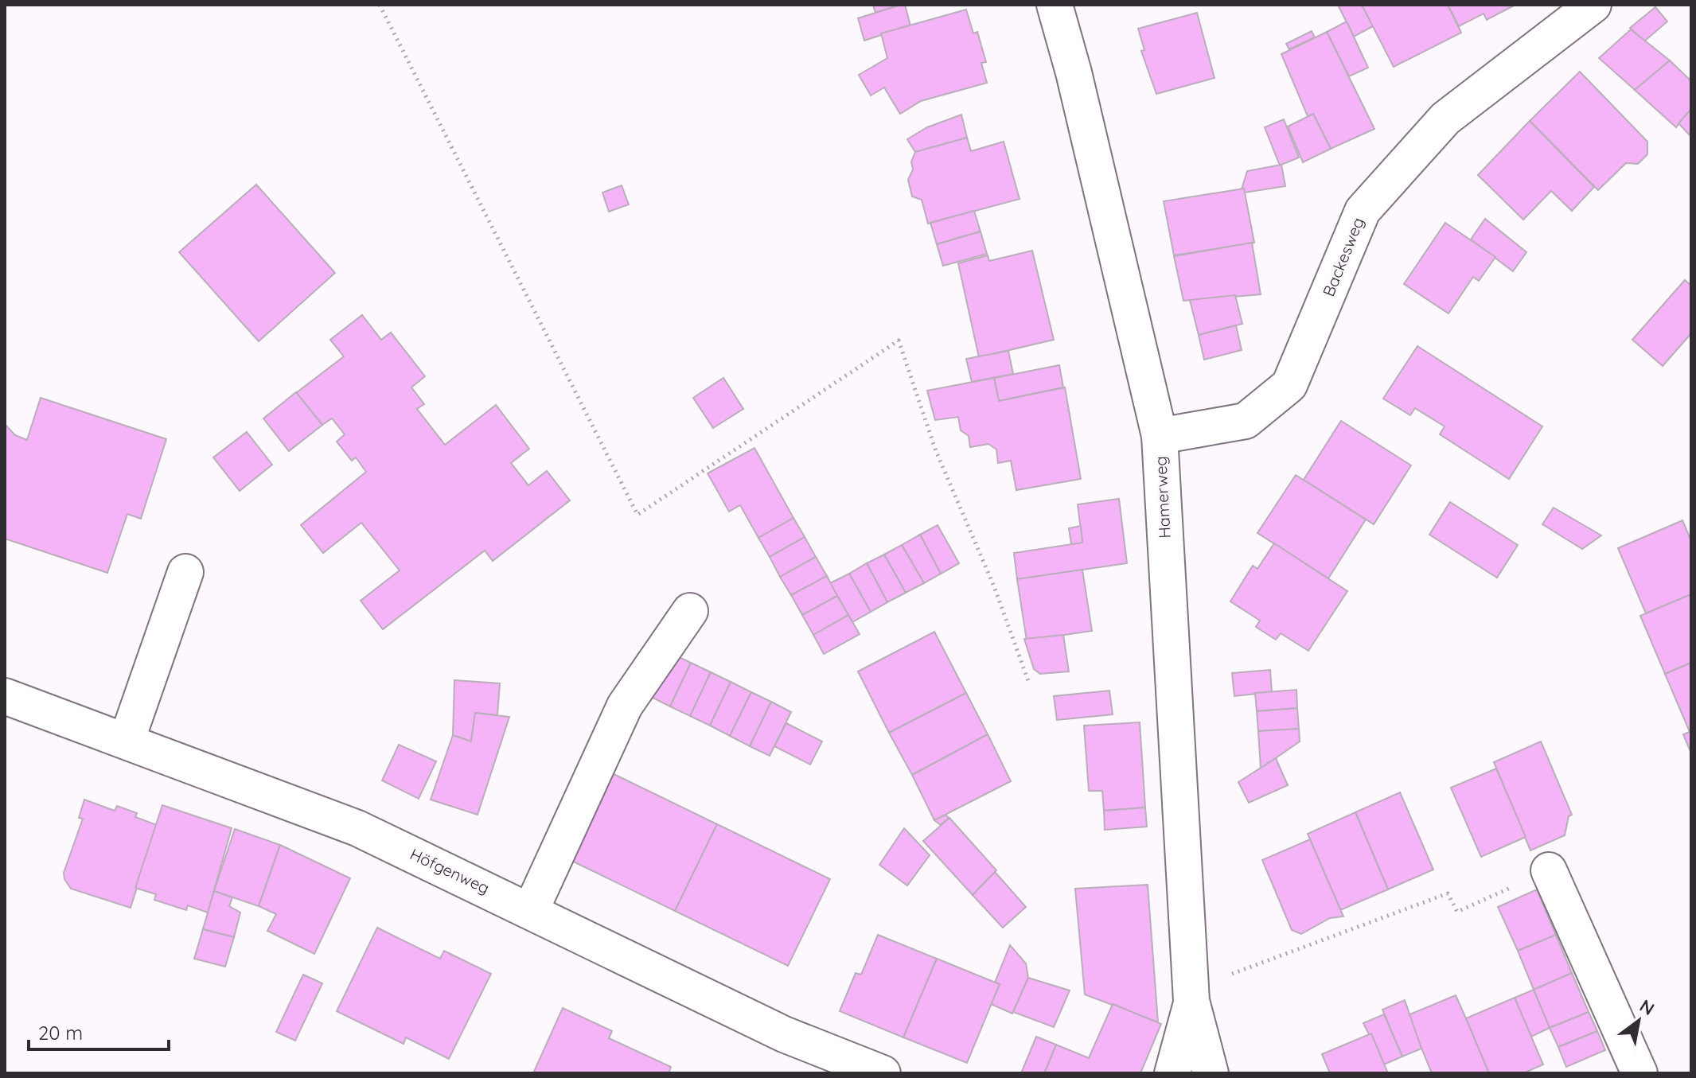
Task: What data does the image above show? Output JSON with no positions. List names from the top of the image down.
{
  "streets": {
    "street": ["Backesweg", "Hamerweg", "Höfgenweg"]
  },
  "crossings": [
    ["Backesweg", "Hamerweg"]
  ],
  "scale_bar": "20 m",
  "north": "top right"
}
